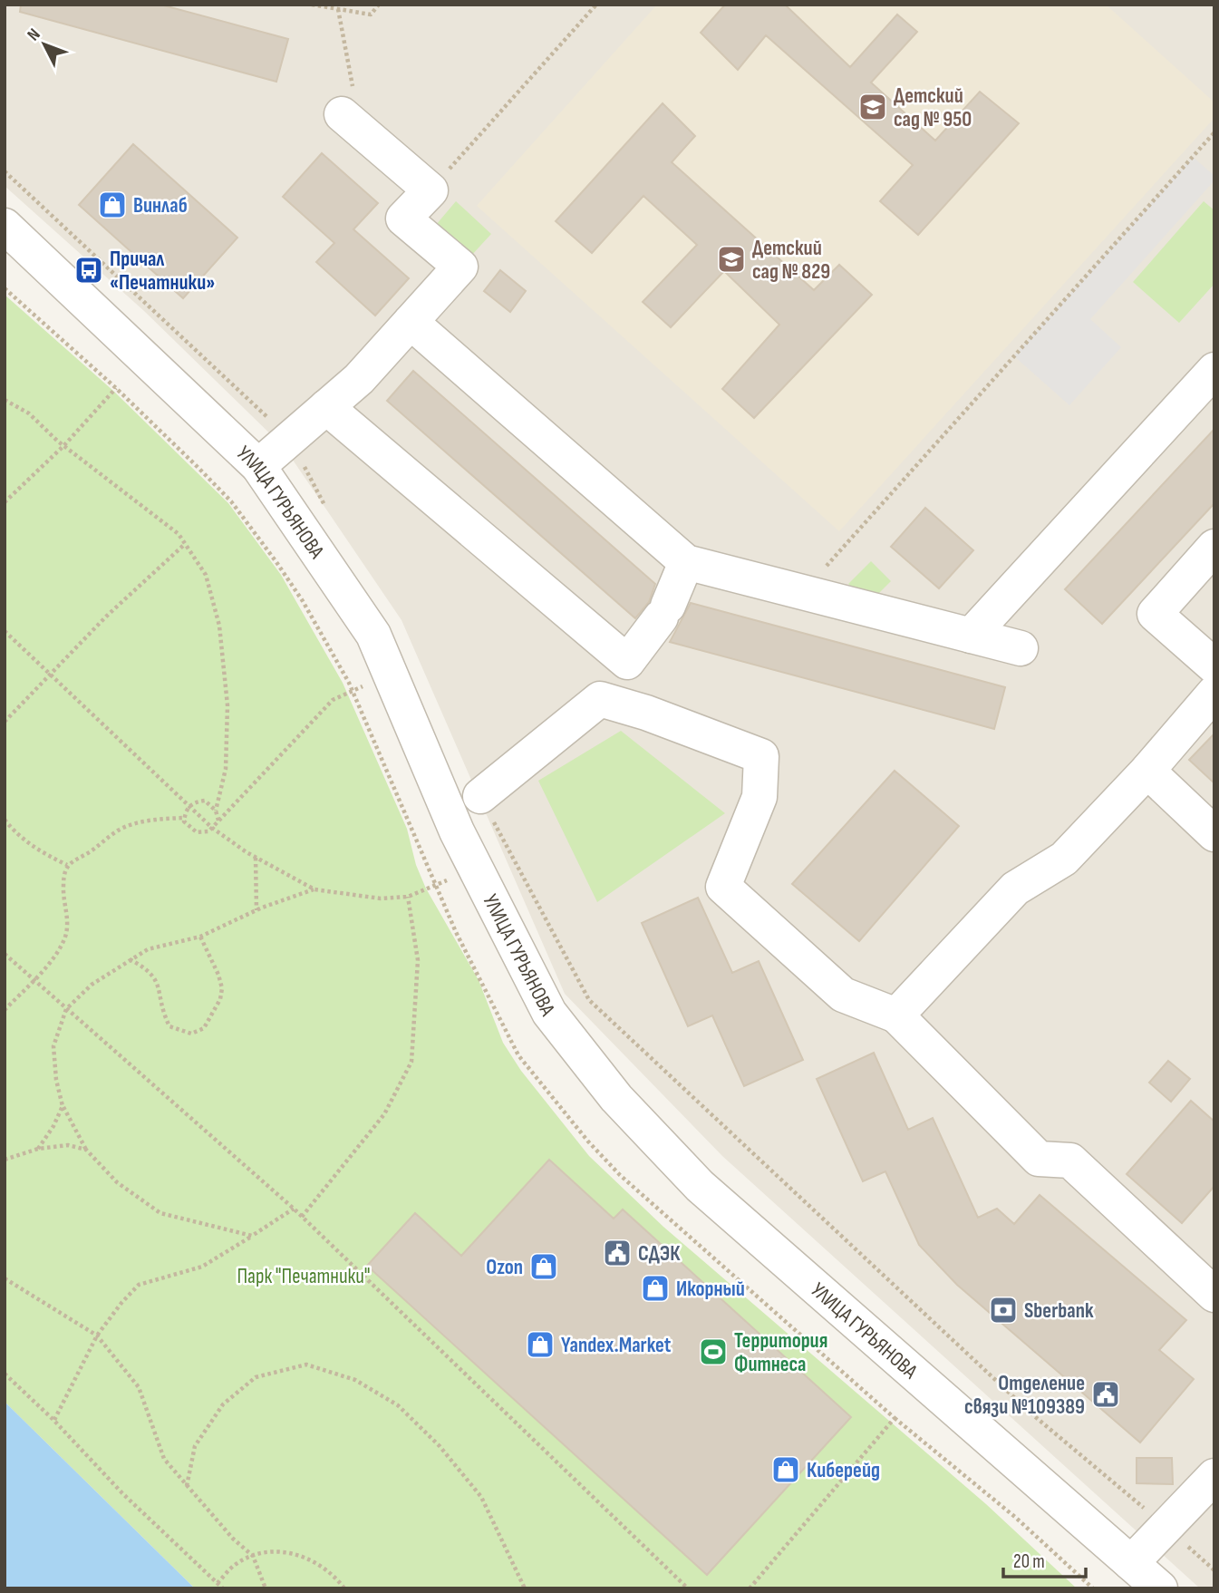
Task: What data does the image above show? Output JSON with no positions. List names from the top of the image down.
{
  "streets": {
    "street": ["УЛИЦА ГУРЬЯНОВА"]
  },
  "parks": ["Парк \"Печатники\""],
  "places": {
    "school or university": ["Детский сад № 950", "Детский сад № 829"],
    "shop": [
      "Винлаб",
      "Ozon",
      "Икорный",
      "Yandex.Market",
      "Киберейд"
    ],
    "bus stop": ["Причал «Печатники»"],
    "public building": ["СДЭК", "Отделение связи №109389"],
    "bank": ["Sberbank"],
    "sports": ["Территория Фитнеса"]
  },
  "scale_bar": "20 m",
  "north": "top left"
}
